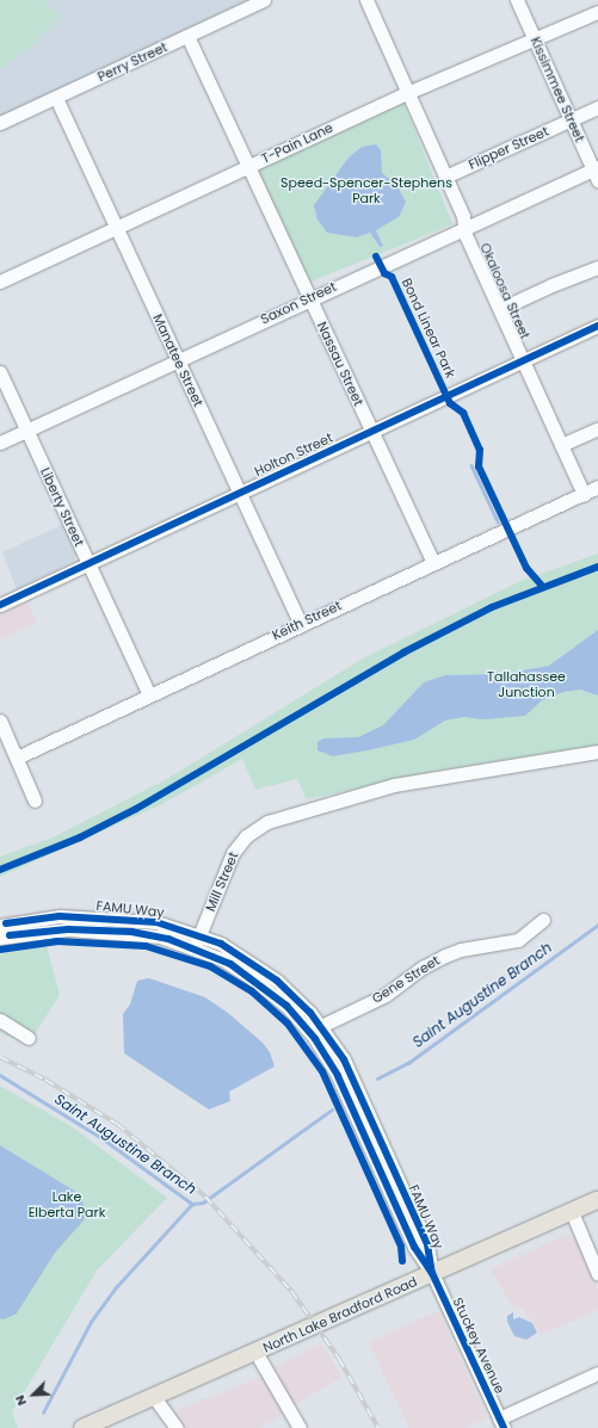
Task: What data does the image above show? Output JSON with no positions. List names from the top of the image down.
{
  "streets": {
    "main road": ["North Lake Bradford Road"],
    "street": [
      "Perry Street",
      "Kissimmee Street",
      "T-Pain Lane",
      "Flipper Street",
      "Okaloosa Street",
      "Saxon Street",
      "Manatee Street",
      "Nassau Street",
      "Holton Street",
      "Liberty Street",
      "Keith Street",
      "Mill Street",
      "FAMU Way",
      "Gene Street",
      "Stuckey Avenue"
    ],
    "cycle path": ["Bond Linear Park"]
  },
  "crossings": [
    ["Perry Street", "Manatee Street"],
    ["Perry Street", "Nassau Street"],
    ["Kissimmee Street", "T-Pain Lane"],
    ["Kissimmee Street", "Flipper Street"],
    ["Kissimmee Street", "Saxon Street"],
    ["T-Pain Lane", "Okaloosa Street"],
    ["T-Pain Lane", "Manatee Street"],
    ["T-Pain Lane", "Nassau Street"],
    ["Flipper Street", "Okaloosa Street"],
    ["Okaloosa Street", "Saxon Street"],
    ["Okaloosa Street", "Holton Street"],
    ["Okaloosa Street", "Keith Street"],
    ["Saxon Street", "Manatee Street"],
    ["Saxon Street", "Nassau Street"],
    ["Saxon Street", "Liberty Street"],
    ["Manatee Street", "Holton Street"],
    ["Manatee Street", "Keith Street"],
    ["Nassau Street", "Holton Street"],
    ["Nassau Street", "Keith Street"],
    ["Holton Street", "Liberty Street"],
    ["Liberty Street", "Keith Street"],
    ["Mill Street", "FAMU Way"],
    ["FAMU Way", "Gene Street"],
    ["FAMU Way", "North Lake Bradford Road"],
    ["FAMU Way", "Stuckey Avenue"],
    ["North Lake Bradford Road", "Stuckey Avenue"]
  ],
  "water": ["Saint Augustine Branch"],
  "parks": ["Speed-Spencer-Stephens Park", "Tallahassee Junction", "Lake Elberta Park"],
  "north": "bottom left"
}
